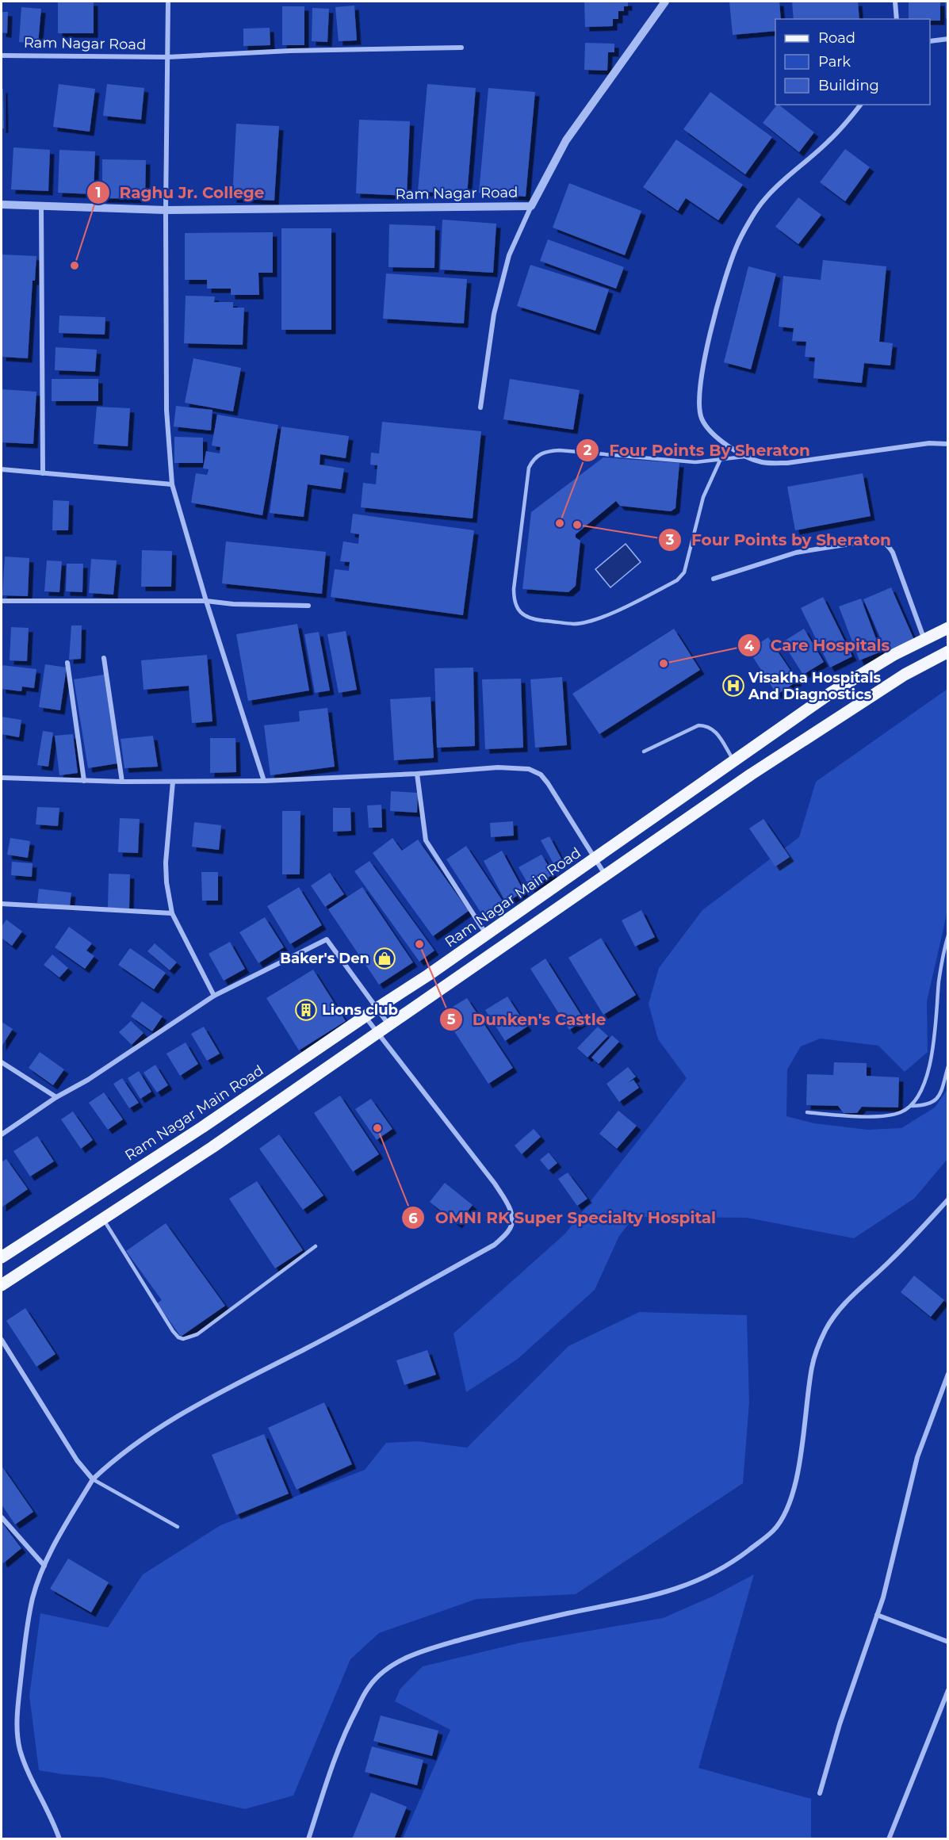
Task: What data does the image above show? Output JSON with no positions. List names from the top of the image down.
{
  "streets": {
    "main road": ["Ram Nagar Main Road"],
    "street": ["Ram Nagar Road"]
  },
  "places": {
    "other": [
      "Raghu Jr. College",
      "Four Points By Sheraton",
      "Four Points by Sheraton",
      "Care Hospitals",
      "Dunken's Castle",
      "OMNI RK Super Specialty Hospital"
    ],
    "hospital": ["Visakha Hospitals And Diagnostics"],
    "shop": ["Baker's Den"],
    "building": ["Lions club"]
  },
  "legend": ["Road", "Park", "Building"]
}
